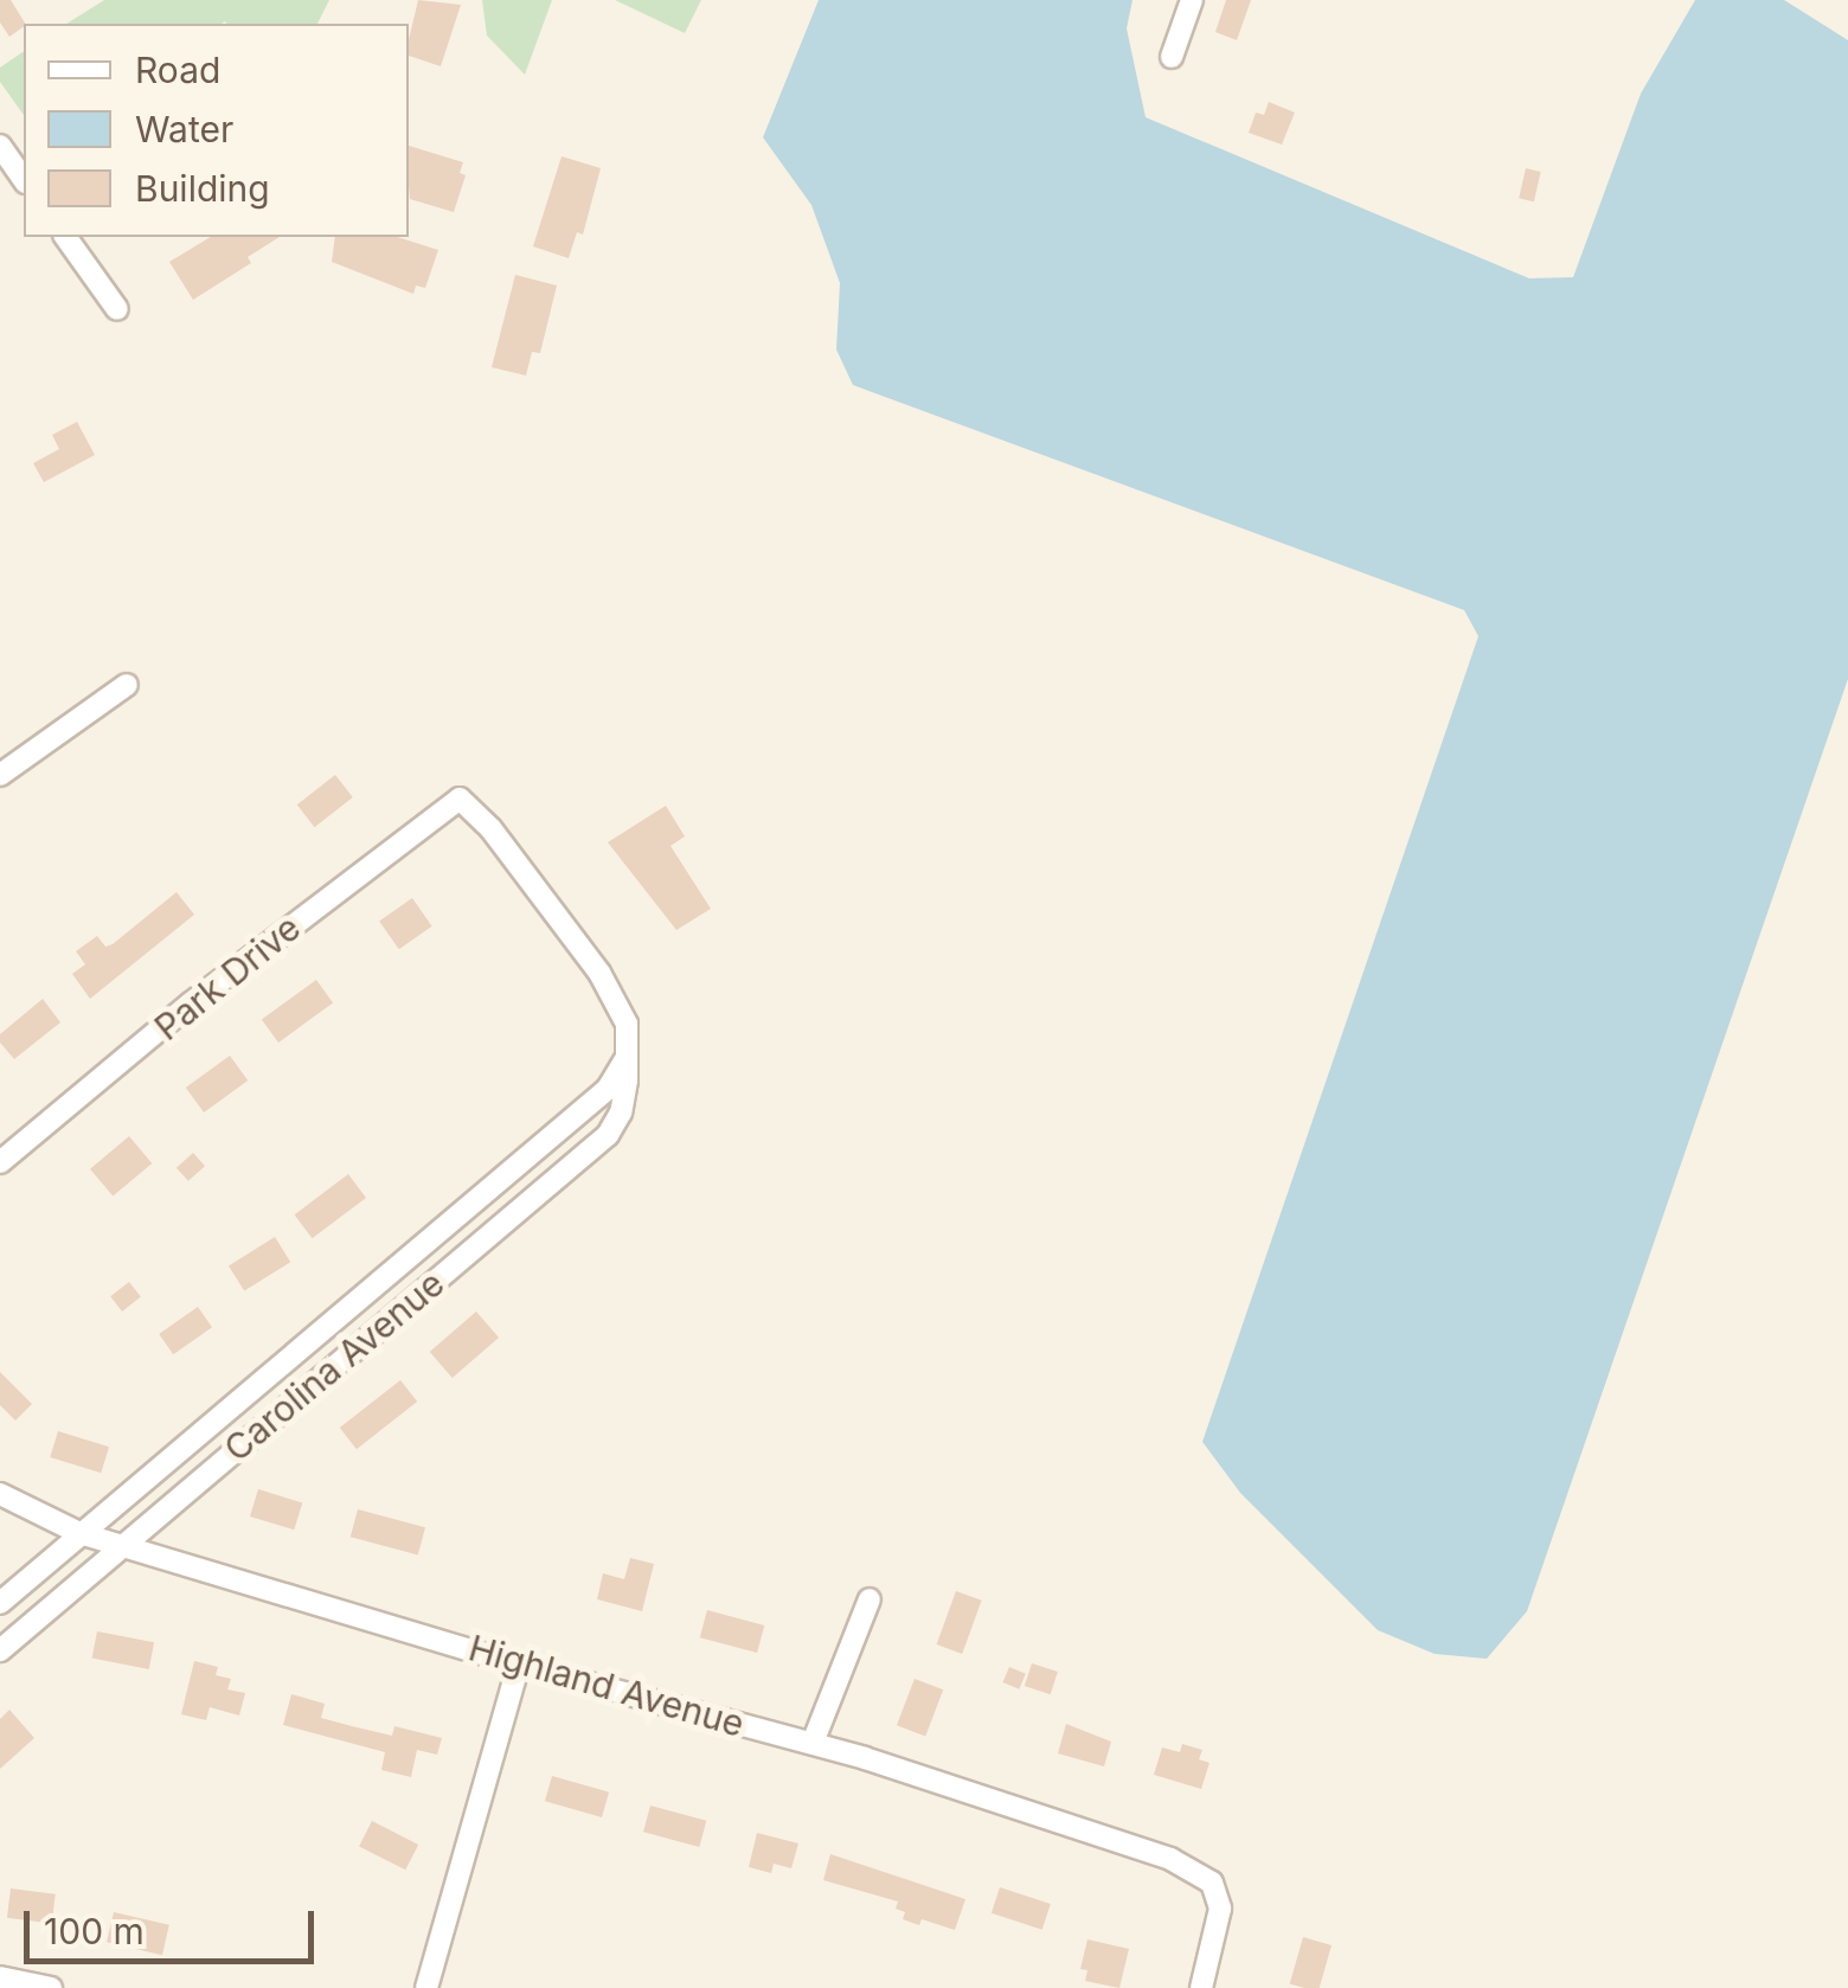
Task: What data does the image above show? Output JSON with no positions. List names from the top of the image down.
{
  "streets": {
    "street": ["Park Drive", "Carolina Avenue", "Highland Avenue"]
  },
  "crossings": [
    ["Park Drive", "Carolina Avenue"],
    ["Carolina Avenue", "Highland Avenue"]
  ],
  "legend": ["Road", "Water", "Building"],
  "scale_bar": "100 m"
}
